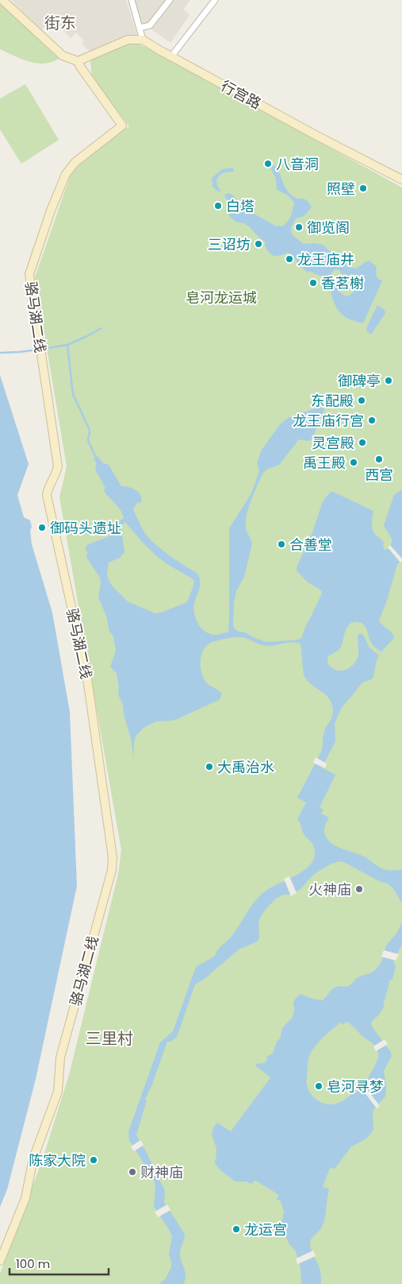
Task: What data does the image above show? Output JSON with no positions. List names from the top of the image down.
{
  "streets": {
    "street": ["行宫路", "骆马湖二线"]
  },
  "districts": ["街东", "三里村"],
  "parks": ["皂河龙运城"],
  "places": [
    "八音洞",
    "照壁",
    "白塔",
    "御览阁",
    "三诏坊",
    "龙王庙井",
    "香茗榭",
    "御碑亭",
    "东配殿",
    "龙王庙行宫",
    "灵宫殿",
    "西宫",
    "禹王殿",
    "御码头遗址",
    "合善堂",
    "大禹治水",
    "火神庙",
    "皂河寻梦",
    "陈家大院",
    "财神庙",
    "龙运宫"
  ],
  "scale_bar": "100 m"
}
